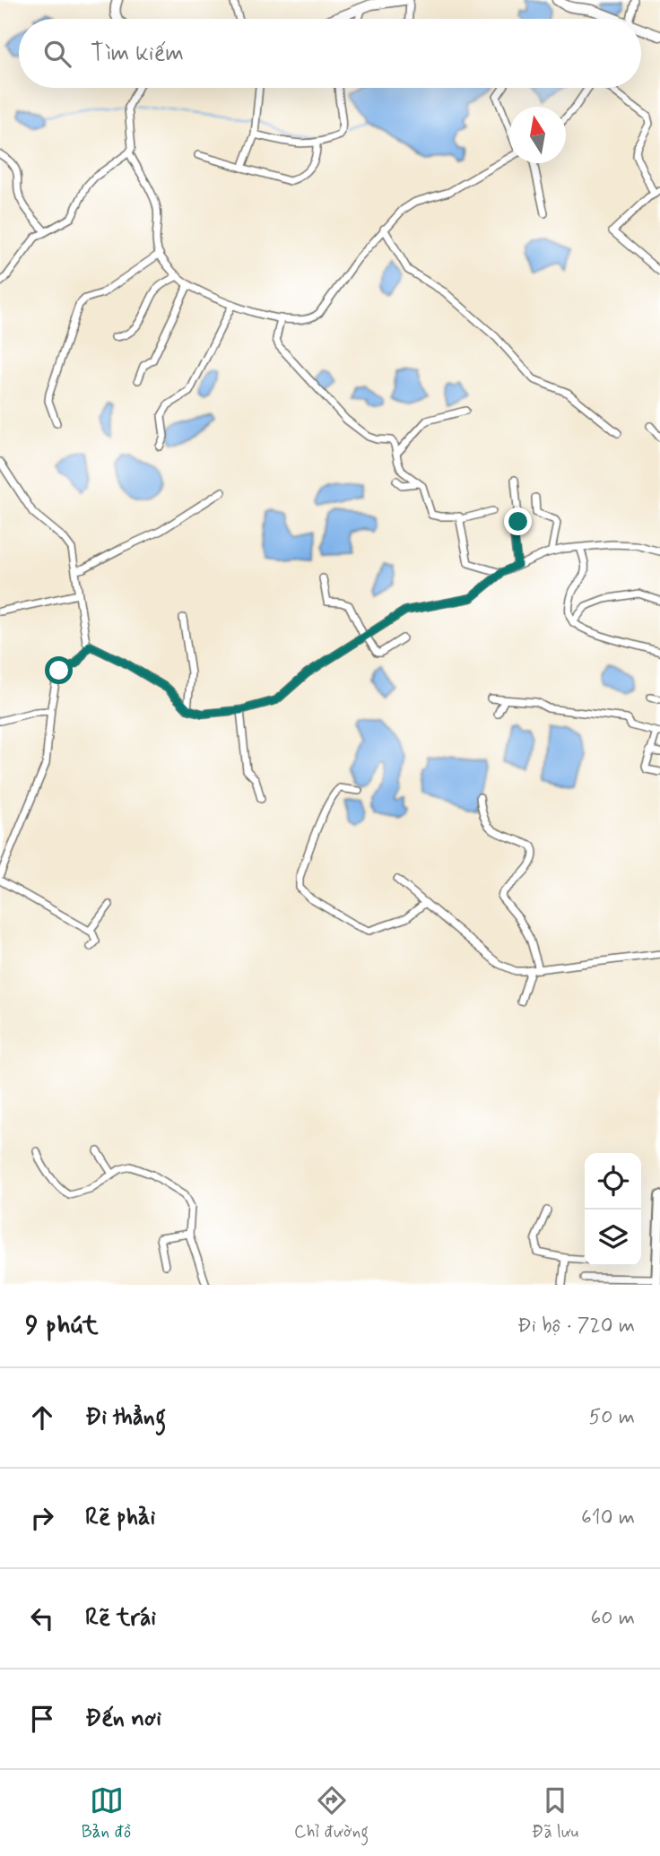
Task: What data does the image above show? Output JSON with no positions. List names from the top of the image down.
{
  "north": "top",
  "page": {
    "search": "Tìm kiếm",
    "heading": ["9 phút", "Đi bộ · 720 m"],
    "list": [
      ["Đi thẳng", "50 m"],
      ["Rẽ phải", "610 m"],
      ["Rẽ trái", "60 m"],
      "Đến nơi"
    ],
    "nav": ["Bản đồ", "Chỉ đường", "Đã lưu"]
  }
}
